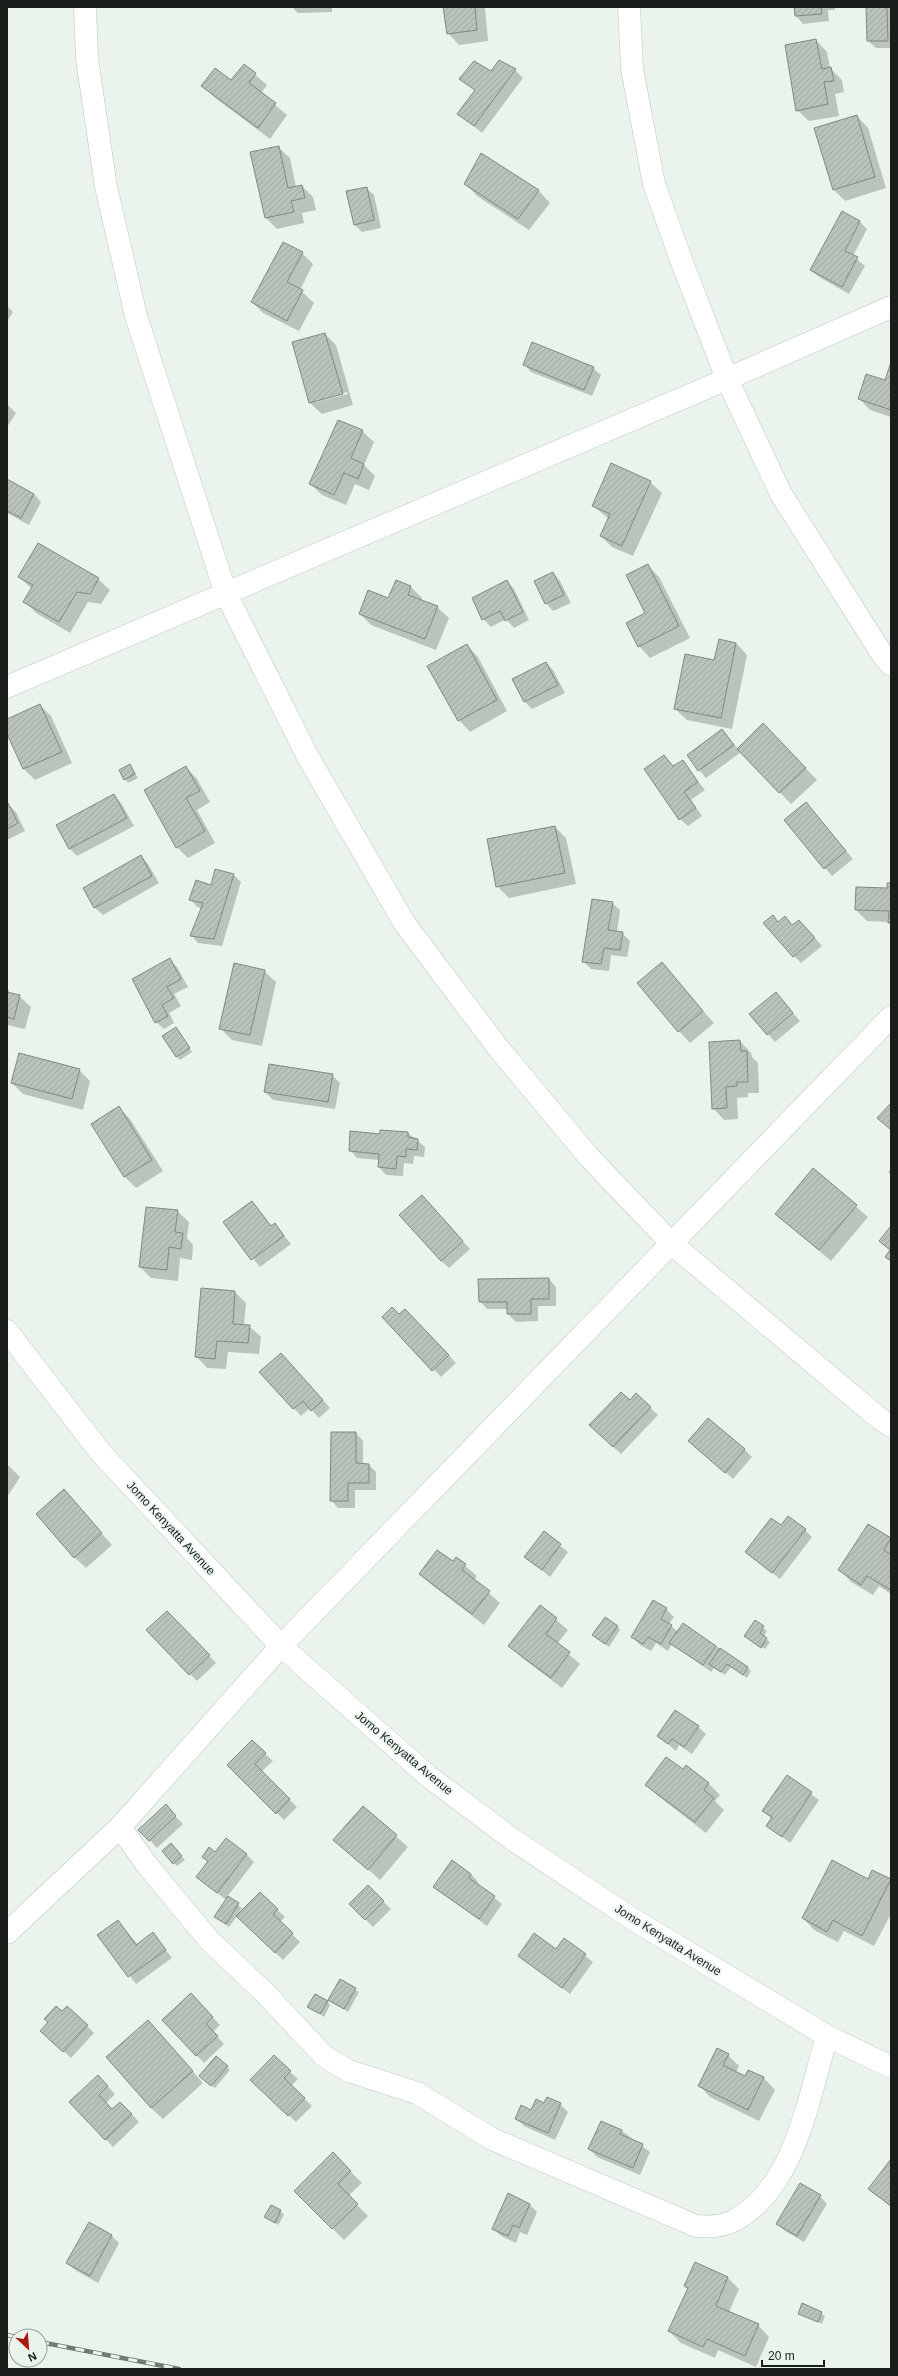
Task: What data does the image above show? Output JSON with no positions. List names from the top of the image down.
{
  "streets": {
    "street": ["Jomo Kenyatta Avenue"]
  },
  "scale_bar": "20 m",
  "north": "bottom right"
}
